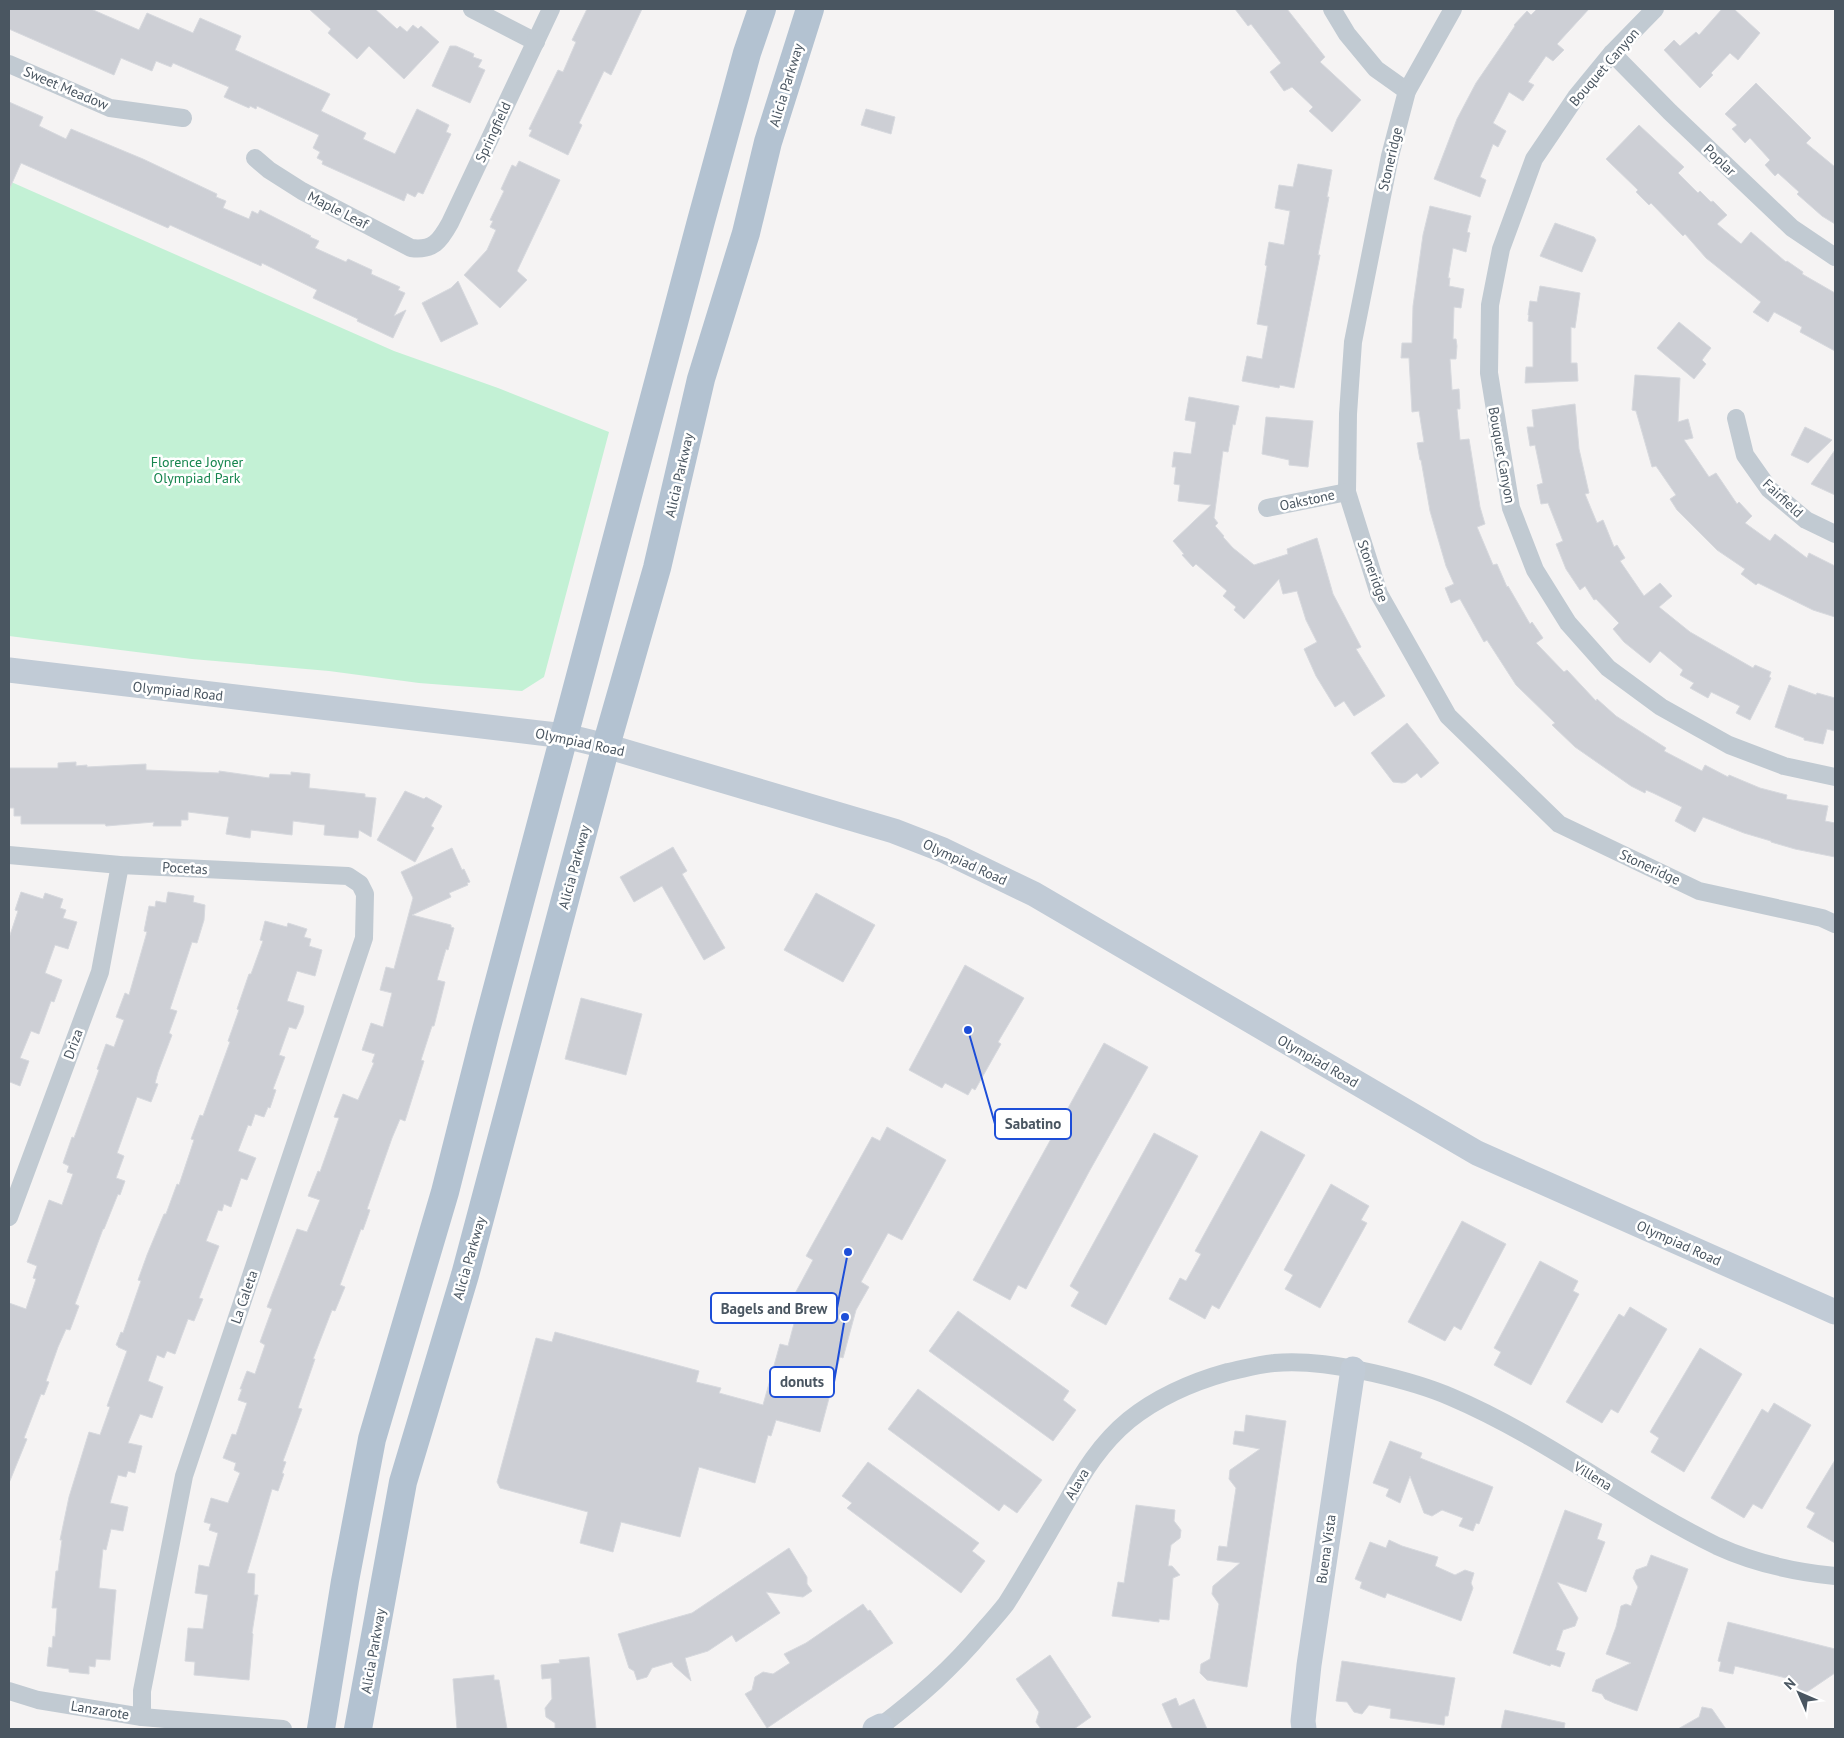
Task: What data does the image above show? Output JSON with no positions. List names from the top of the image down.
{
  "streets": {
    "main road": ["Alicia Parkway", "Olympiad Road", "Buena Vista"],
    "street": [
      "Bouquet Canyon",
      "Sweet Meadow",
      "Springfield",
      "Stoneridge",
      "Poplar",
      "Maple Leaf",
      "Fairfield",
      "Oakstone",
      "Pocetas",
      "Driza",
      "La Caleta",
      "Villena",
      "Alava",
      "Lanzarote"
    ]
  },
  "crossings": [
    ["Bouquet Canyon", "Poplar"],
    ["Alicia Parkway", "Olympiad Road"],
    ["Springfield", "Maple Leaf"],
    ["Stoneridge", "Oakstone"],
    ["Pocetas", "Driza"],
    ["Pocetas", "La Caleta"],
    ["La Caleta", "Lanzarote"],
    ["Villena", "Alava"],
    ["Villena", "Buena Vista"],
    ["Alava", "Buena Vista"]
  ],
  "parks": ["Florence Joyner Olympiad Park"],
  "places": ["Sabatino", "Bagels and Brew", "donuts"],
  "north": "top left"
}
